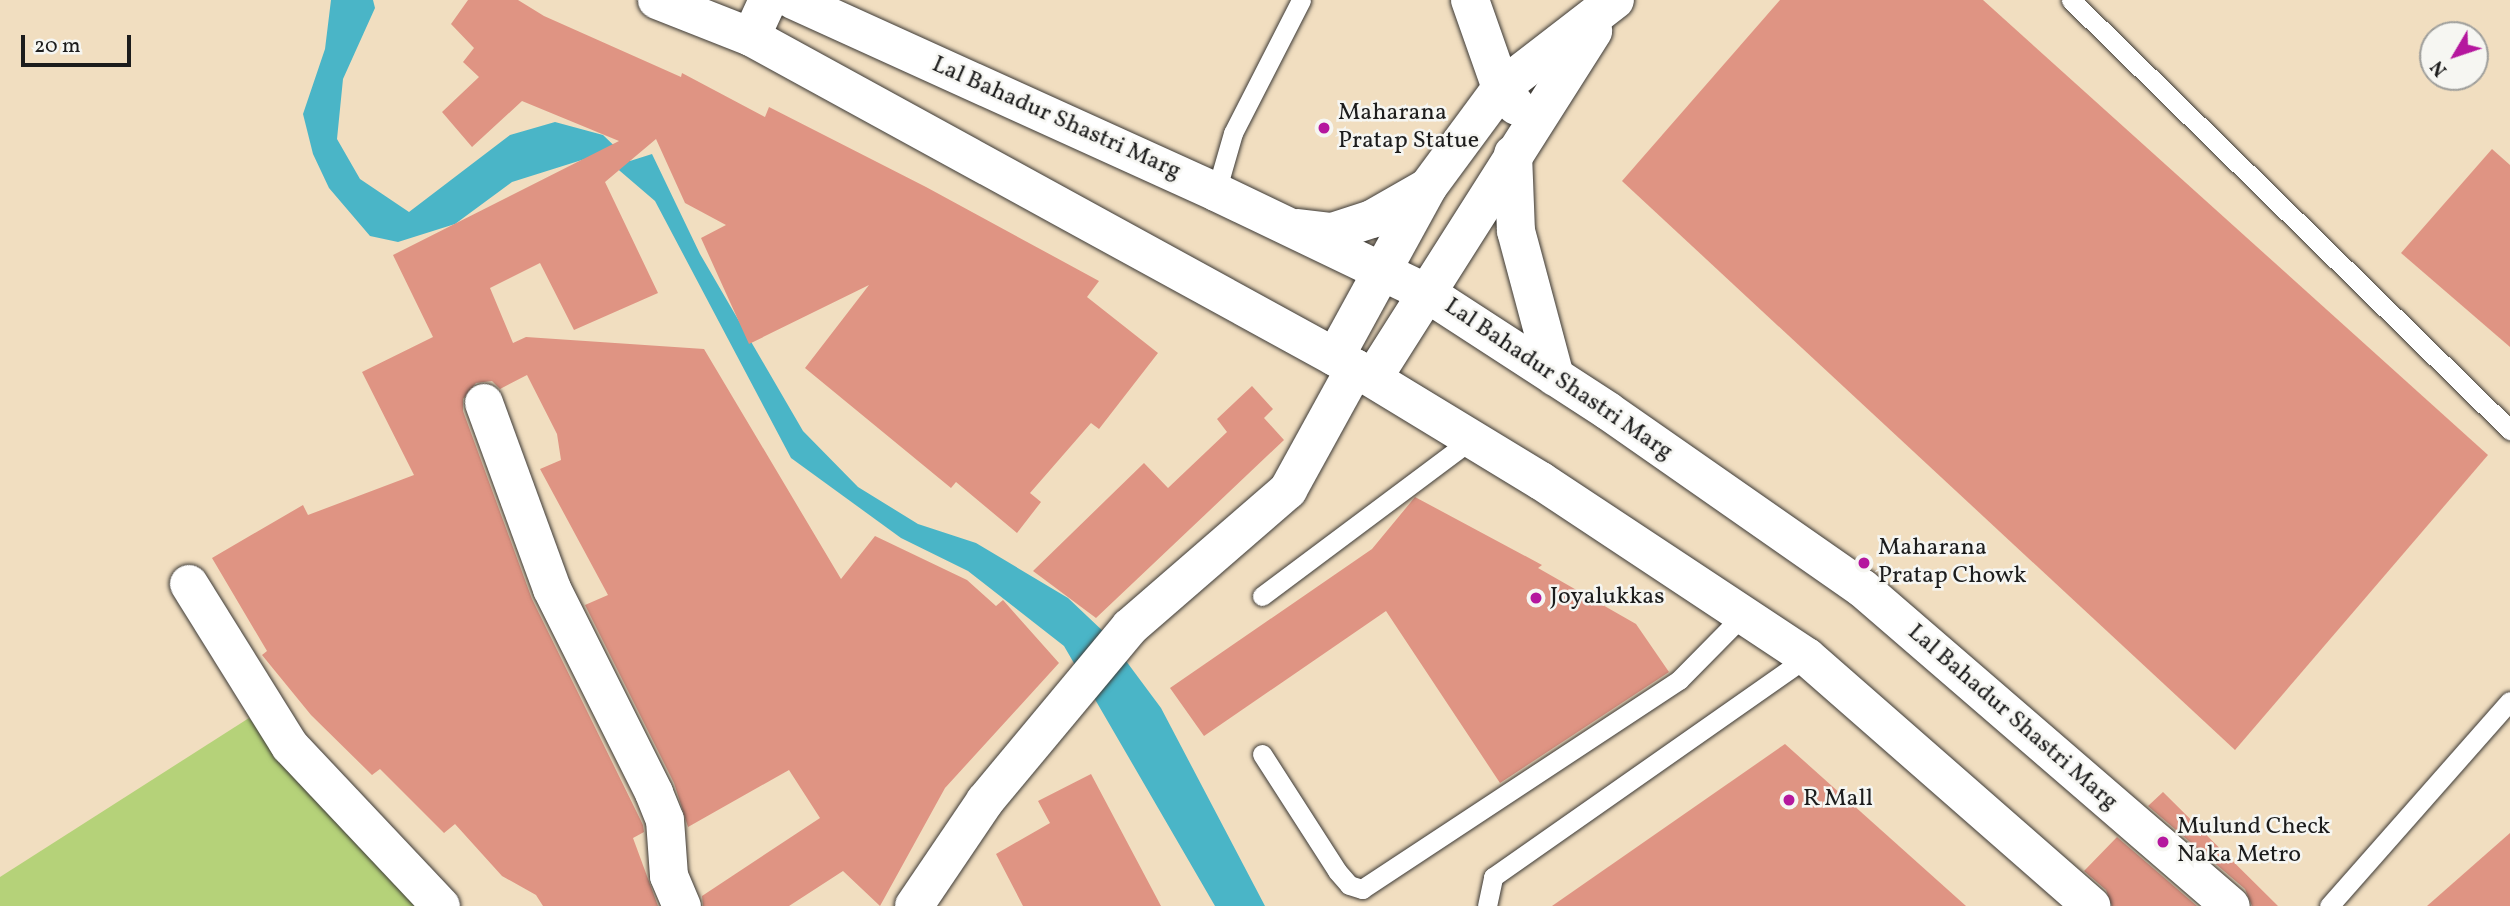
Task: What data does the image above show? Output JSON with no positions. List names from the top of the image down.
{
  "streets": {
    "main road": ["Lal Bahadur Shastri Marg"]
  },
  "places": [
    "Maharana Pratap Statue",
    "Maharana Pratap Chowk",
    "Joyalukkas",
    "R Mall",
    "Mulund Check Naka Metro"
  ],
  "scale_bar": "20 m",
  "north": "bottom left"
}
